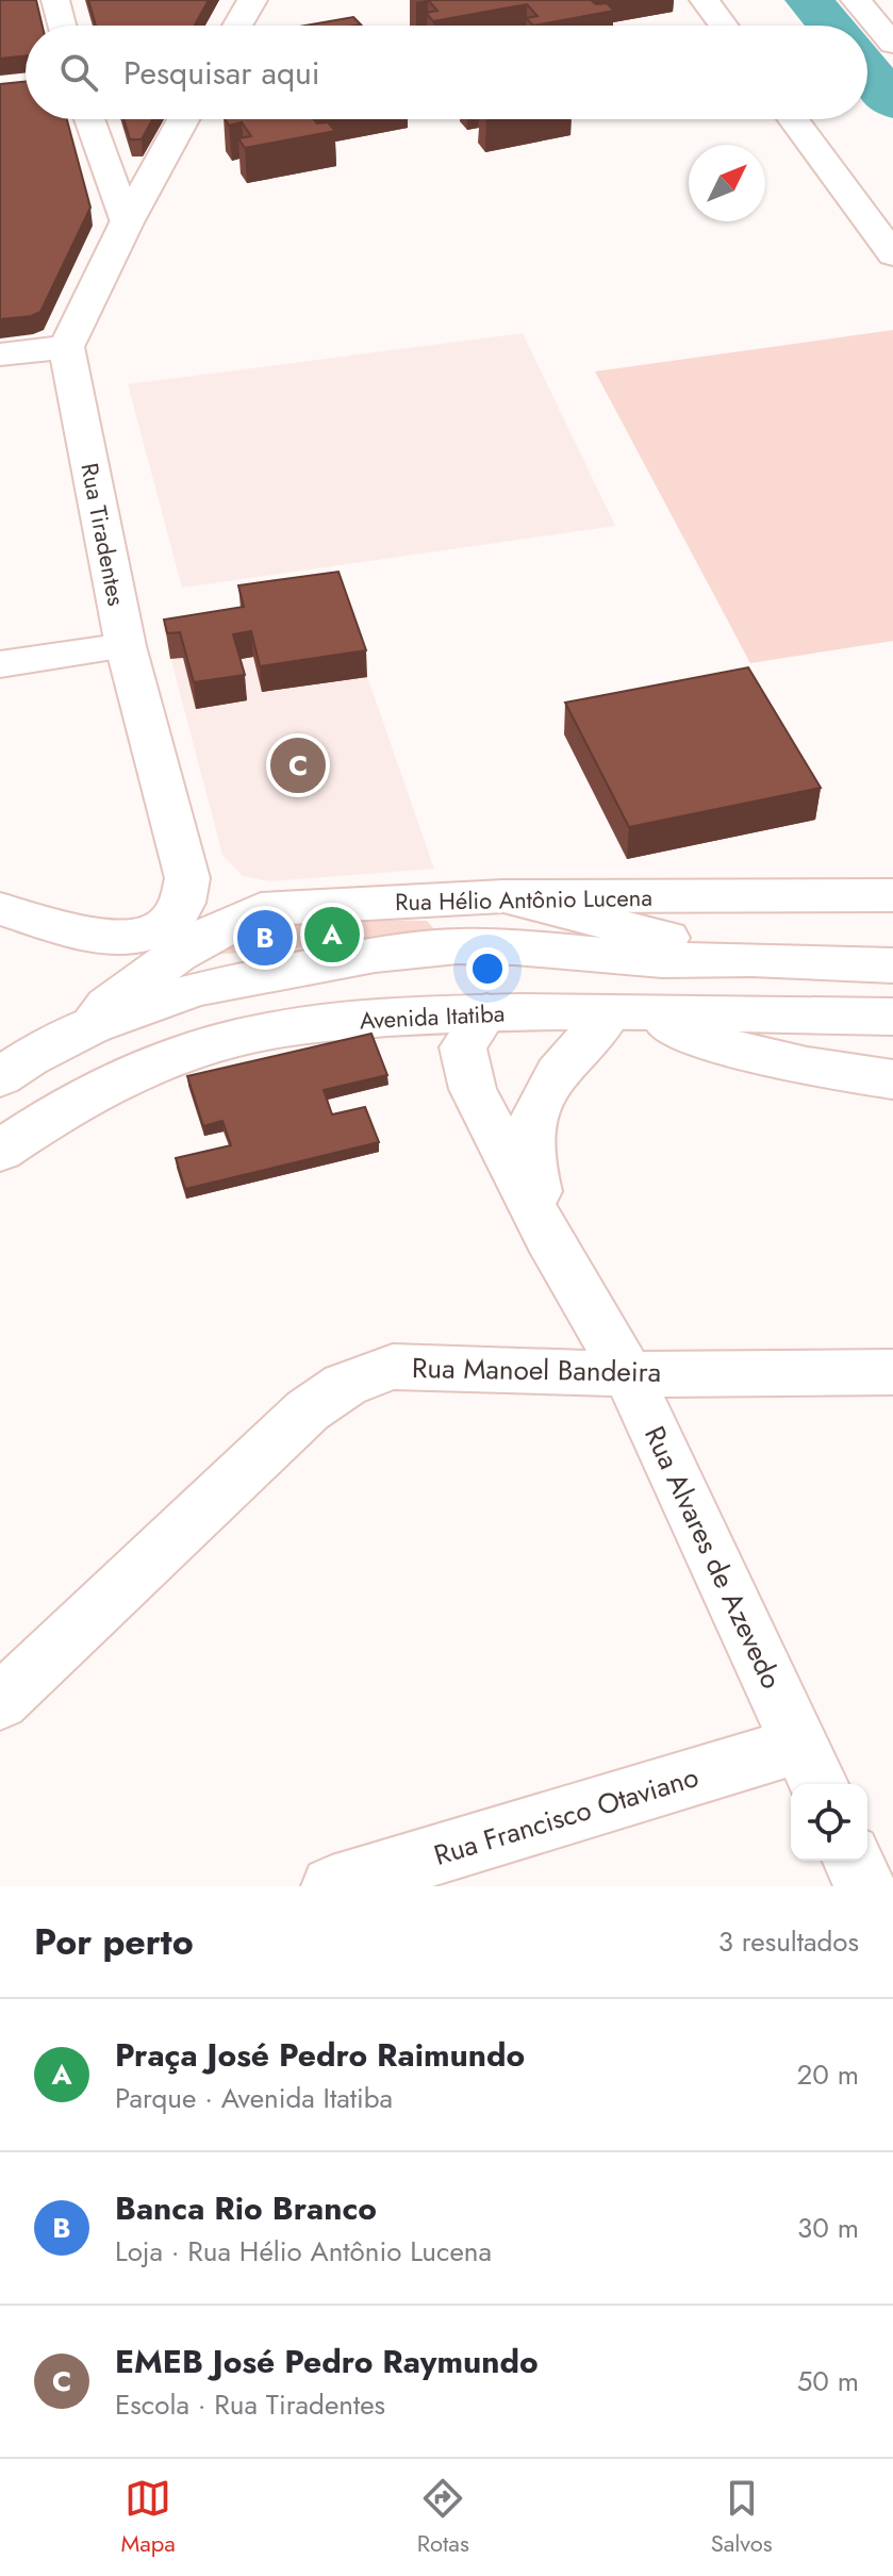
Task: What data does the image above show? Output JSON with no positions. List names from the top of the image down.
{
  "streets": {
    "main road": ["Rua Tiradentes", "Rua Hélio Antônio Lucena", "Avenida Itatiba"],
    "street": ["Rua Manoel Bandeira", "Rua Alvares de Azevedo", "Rua Francisco Otaviano"]
  },
  "crossings": [
    ["Rua Manoel Bandeira", "Rua Alvares de Azevedo"],
    ["Rua Alvares de Azevedo", "Rua Francisco Otaviano"]
  ],
  "north": "top right",
  "page": {
    "search": "Pesquisar aqui",
    "pins": ["C", "A", "B"],
    "heading": ["Por perto", "3 resultados"],
    "list": [
      {
        "mark": "A",
        "name": "Praça José Pedro Raimundo",
        "note": "Parque · Avenida Itatiba",
        "value": "20 m"
      },
      {
        "mark": "B",
        "name": "Banca Rio Branco",
        "note": "Loja · Rua Hélio Antônio Lucena",
        "value": "30 m"
      },
      {
        "mark": "C",
        "name": "EMEB José Pedro Raymundo",
        "note": "Escola · Rua Tiradentes",
        "value": "50 m"
      }
    ],
    "nav": ["Mapa", "Rotas", "Salvos"]
  }
}
